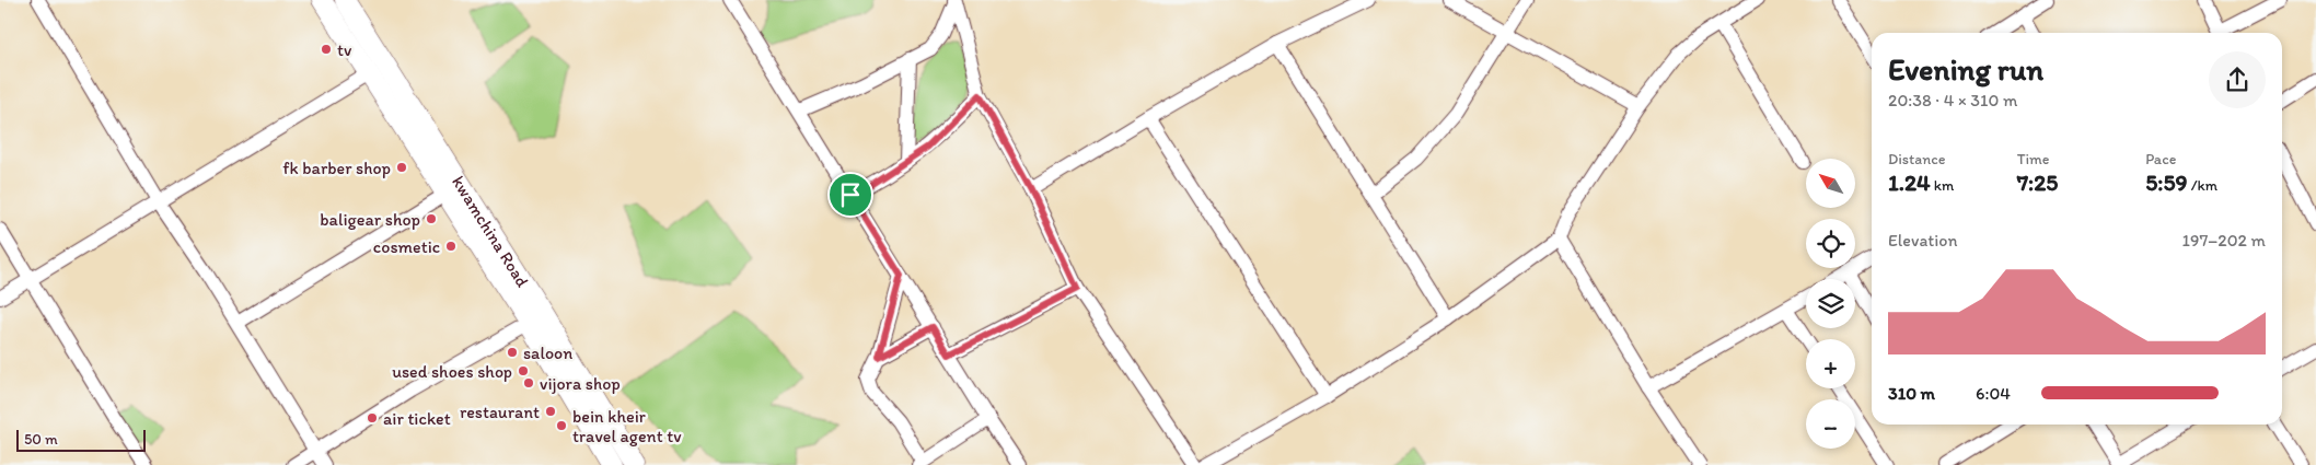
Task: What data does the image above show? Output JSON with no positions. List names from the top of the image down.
{
  "streets": {
    "main road": ["kwamchina Road"]
  },
  "places": [
    "tv",
    "fk barber shop",
    "baligear shop",
    "cosmetic",
    "saloon",
    "used shoes shop",
    "vijora shop",
    "restaurant",
    "air ticket",
    "bein kheir travel agent tv"
  ],
  "scale_bar": "50 m",
  "north": "top left",
  "page": {
    "heading": ["Evening run", "20:38 · 4 × 310 m"],
    "stats": [
      ["Distance", "1.24 km"],
      ["Time", "7:25"],
      ["Pace", "5:59 /km"]
    ],
    "map_buttons": ["+", "−"],
    "chart": ["Elevation", "197–202 m"],
    "list": [
      {
        "name": "310 m",
        "note": "6:04"
      }
    ],
    "scale": "50 m"
  }
}
